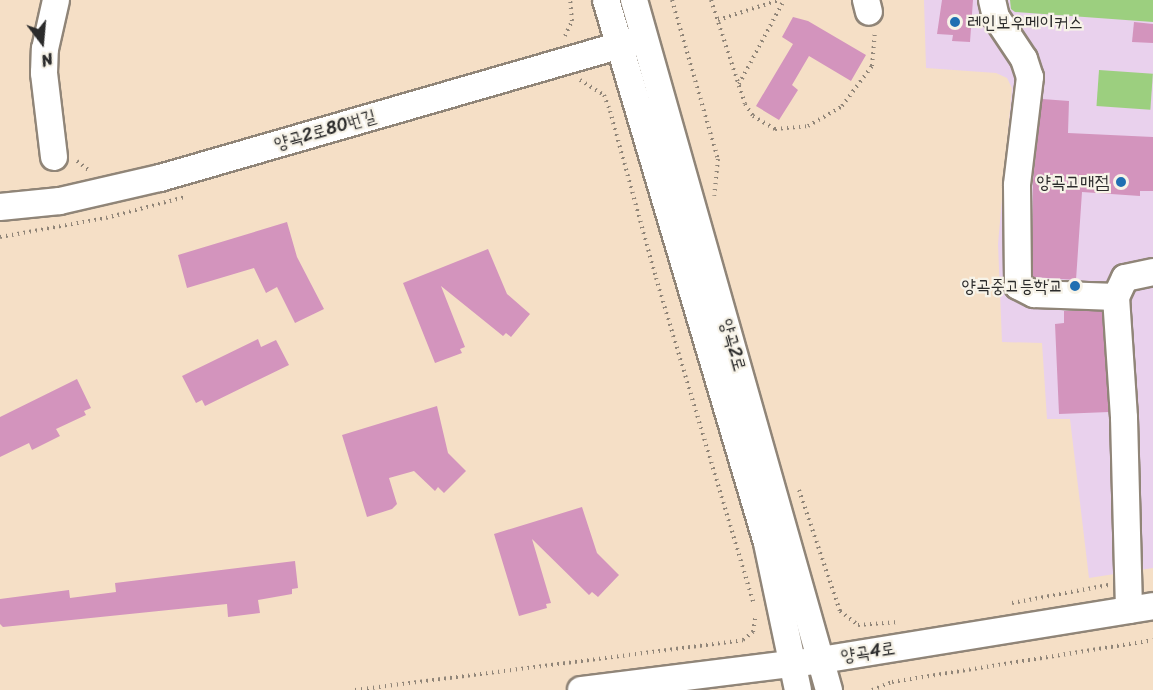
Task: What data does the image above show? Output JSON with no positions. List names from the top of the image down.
{
  "streets": {
    "street": ["양곡2로80번길", "양곡2로", "양곡4로"]
  },
  "crossings": [
    ["양곡2로80번길", "양곡2로"],
    ["양곡2로", "양곡4로"]
  ],
  "places": ["레인보우메이커스", "양곡고매점", "양곡중고등학교"],
  "north": "bottom"
}
